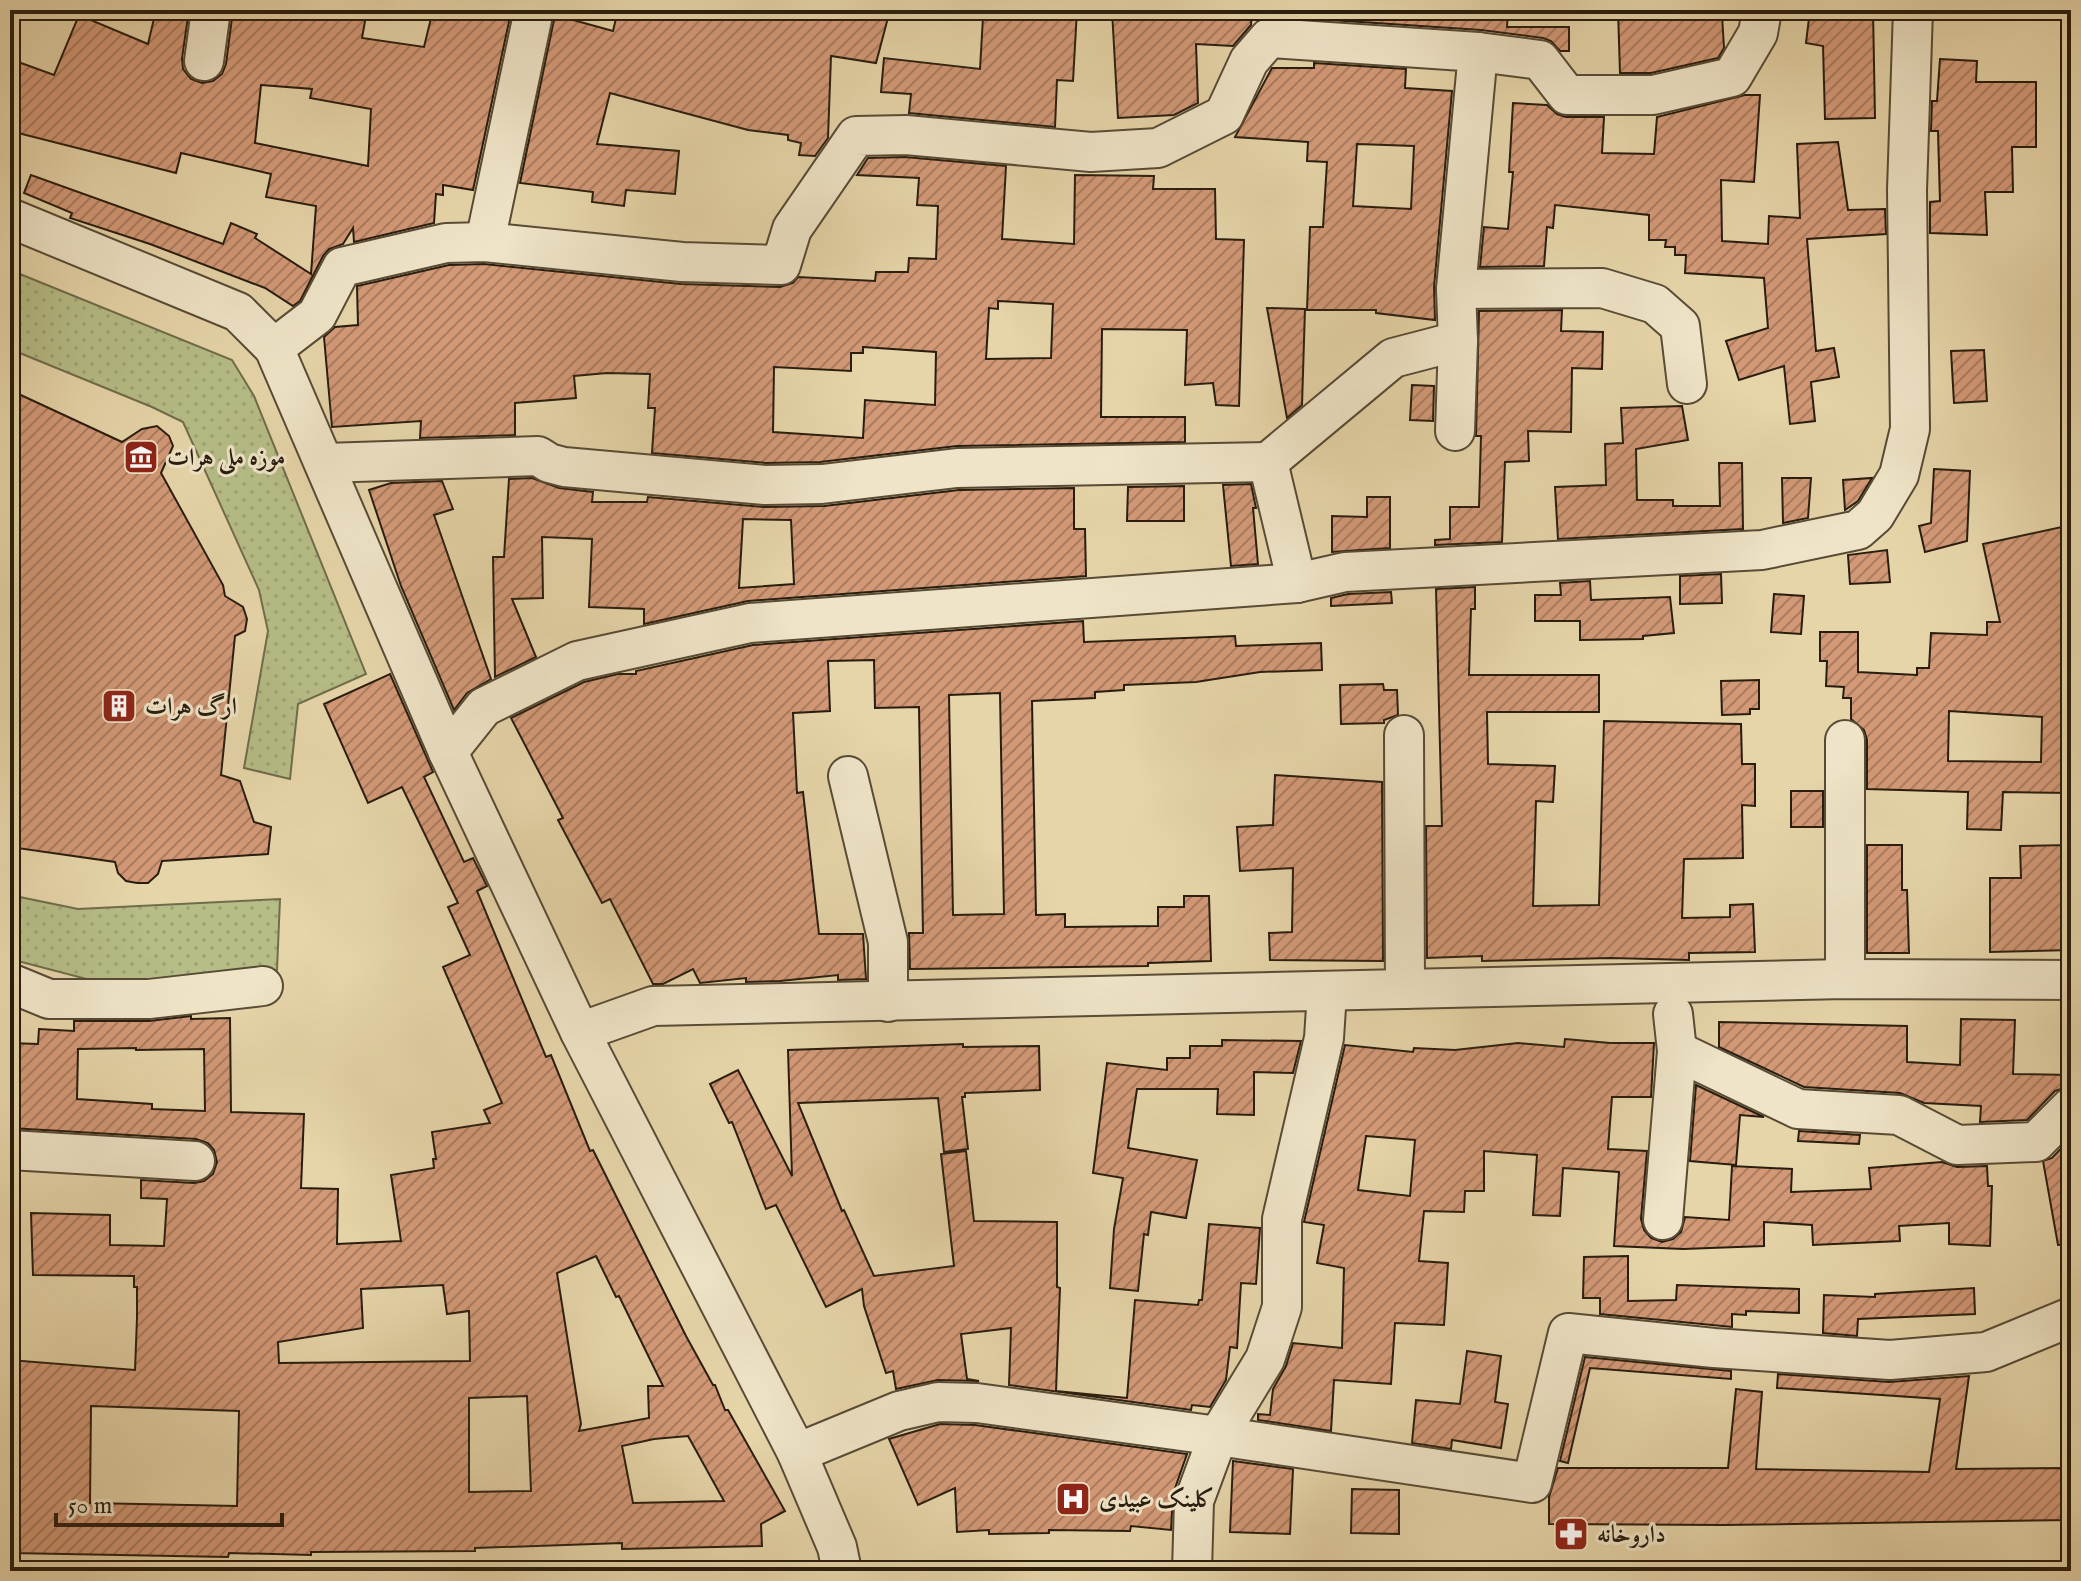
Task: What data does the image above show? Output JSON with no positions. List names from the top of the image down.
{
  "places": {
    "museum": ["موزه ملی هرات"],
    "building": ["ارگ هرات"],
    "hospital": ["کلینک عبیدی"],
    "pharmacy": ["داروخانه"]
  },
  "scale_bar": "50 m"
}
